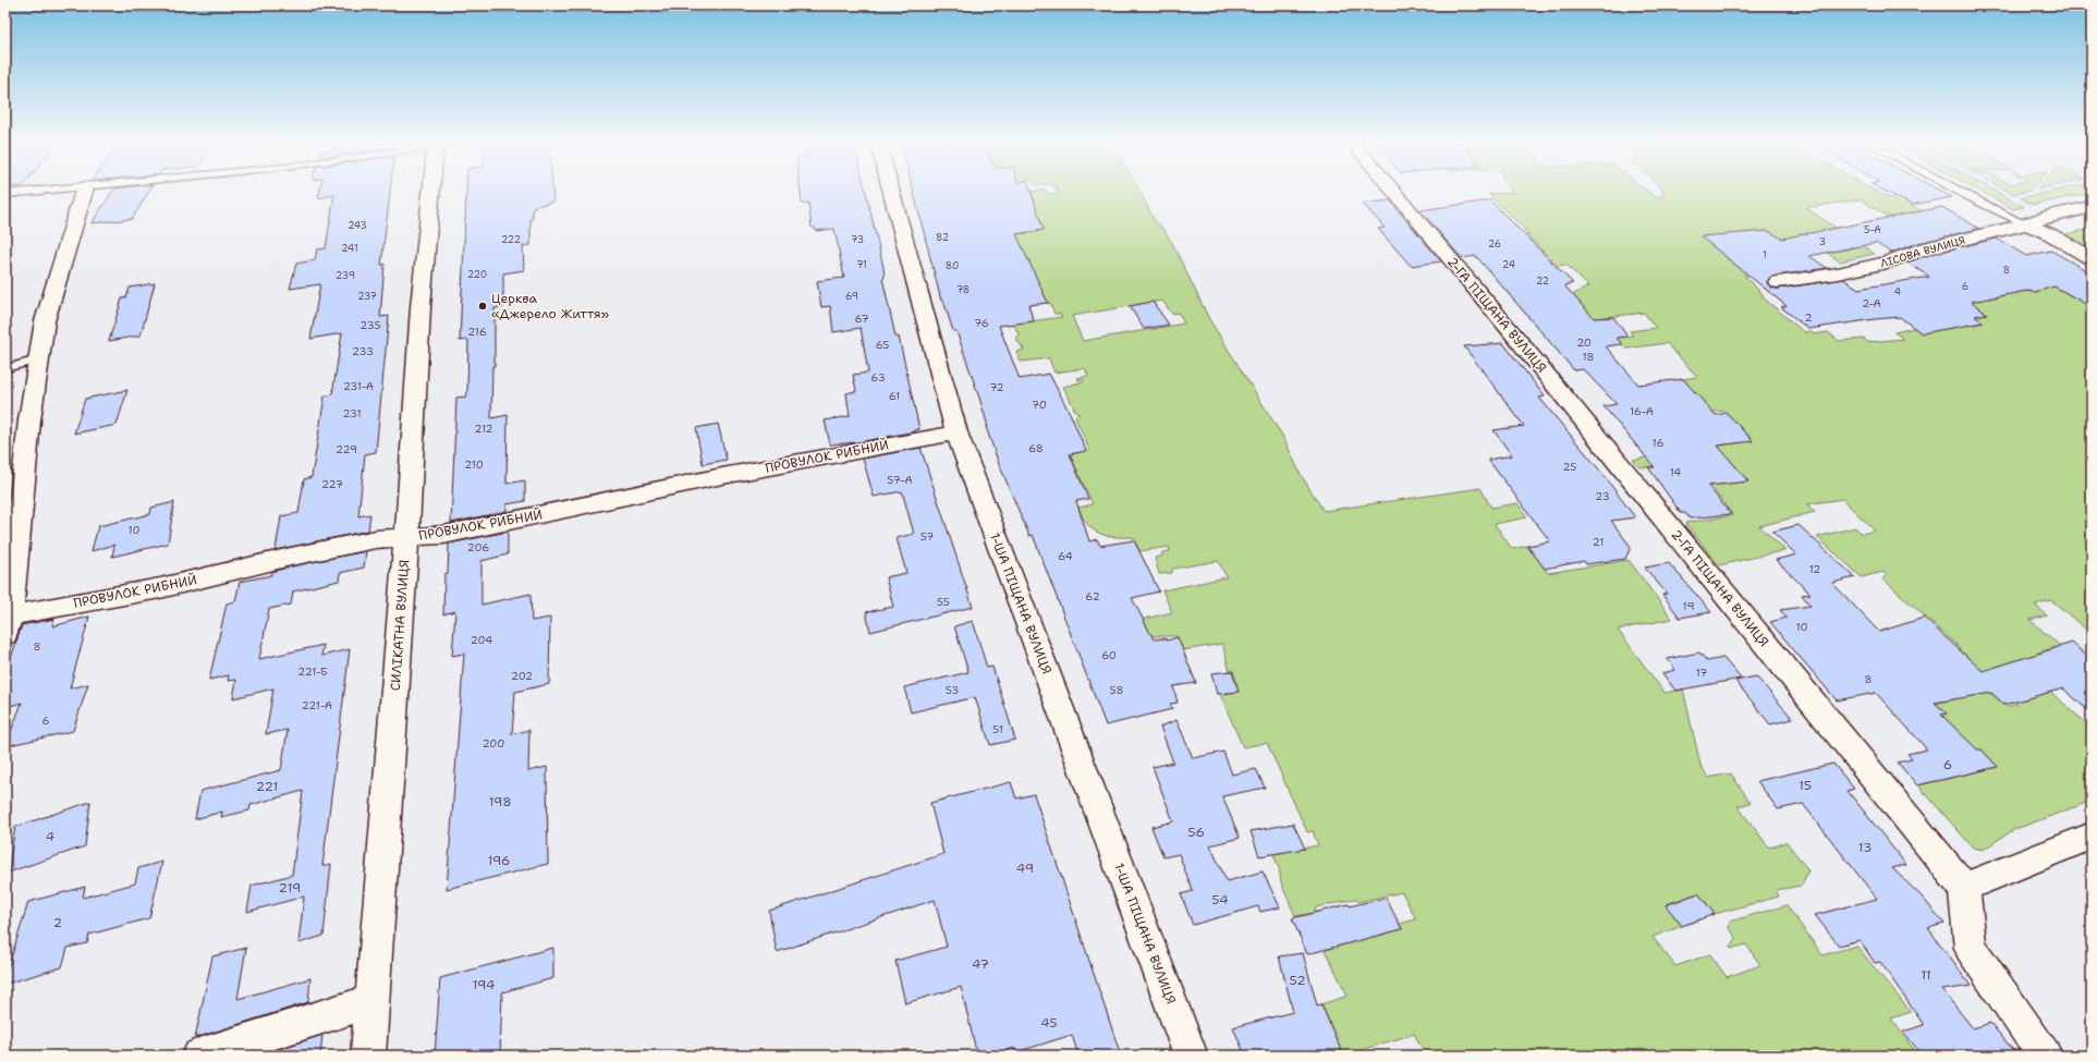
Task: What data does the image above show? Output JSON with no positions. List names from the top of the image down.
{
  "streets": {
    "street": [
      "ЛІСОВА ВУЛИЦЯ",
      "2-ГА ПІЩАНА ВУЛИЦЯ",
      "ПРОВУЛОК РИБНИЙ",
      "1-ША ПІЩАНА ВУЛИЦЯ",
      "СИЛІКАТНА ВУЛИЦЯ"
    ]
  },
  "crossings": [
    ["ПРОВУЛОК РИБНИЙ", "1-ША ПІЩАНА ВУЛИЦЯ"],
    ["ПРОВУЛОК РИБНИЙ", "СИЛІКАТНА ВУЛИЦЯ"]
  ],
  "places": ["Церква «Джерело Життя»"],
  "house_numbers": [
    "243",
    "5-А",
    "82",
    "222",
    "73",
    "3",
    "26",
    "241",
    "1",
    "71",
    "24",
    "80",
    "8",
    "220",
    "239",
    "22",
    "6",
    "78",
    "4",
    "237",
    "69",
    "2-А",
    "2",
    "67",
    "76",
    "235",
    "216",
    "20",
    "65",
    "233",
    "18",
    "63",
    "231-А",
    "72",
    "61",
    "70",
    "16-А",
    "231",
    "212",
    "16",
    "68",
    "229",
    "210",
    "25",
    "14",
    "57-А",
    "227",
    "23",
    "10",
    "57",
    "21",
    "206",
    "64",
    "12",
    "62",
    "55",
    "19",
    "10",
    "204",
    "8",
    "60",
    "221-Б",
    "17",
    "202",
    "8",
    "53",
    "58",
    "221-А",
    "6",
    "51",
    "200",
    "6",
    "15",
    "221",
    "198",
    "56",
    "4",
    "13",
    "196",
    "49",
    "219",
    "54",
    "2",
    "47",
    "11",
    "52",
    "194",
    "45"
  ]
}
